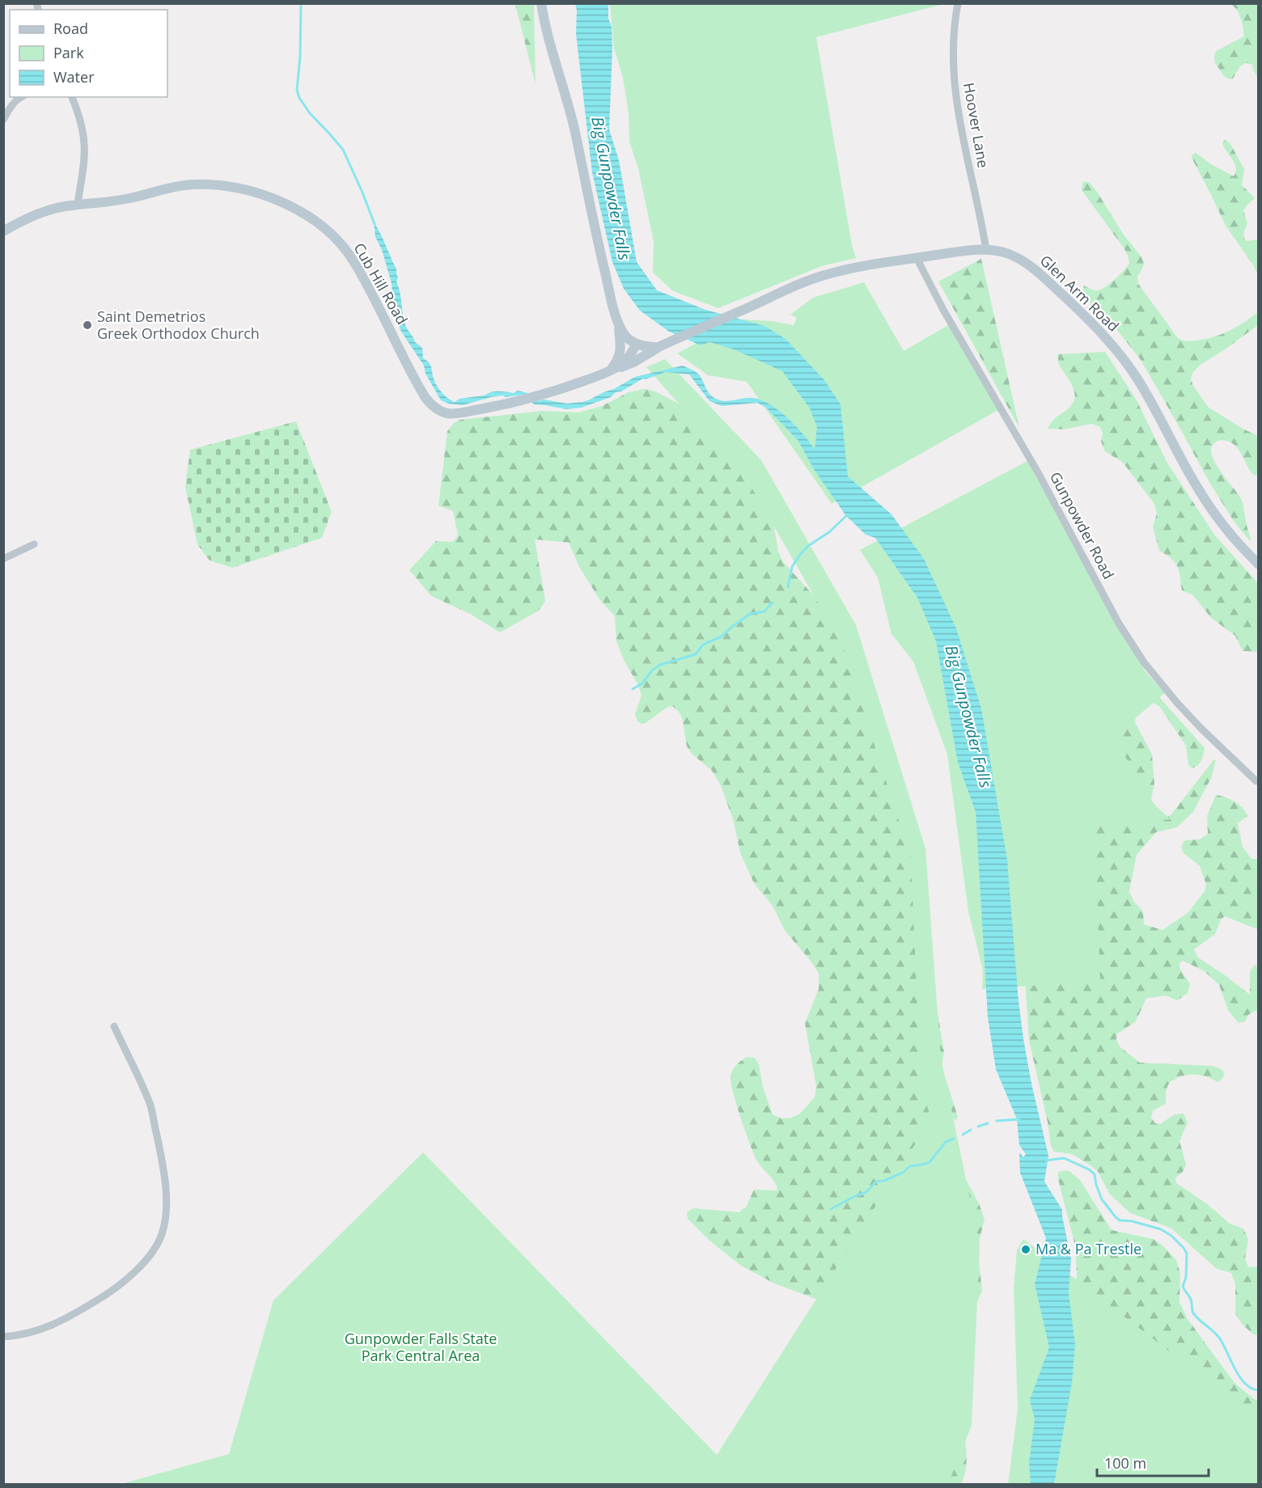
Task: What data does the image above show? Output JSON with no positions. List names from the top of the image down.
{
  "streets": {
    "main road": ["Cub Hill Road", "Glen Arm Road"],
    "street": ["Hoover Lane", "Gunpowder Road"]
  },
  "crossings": [
    ["Hoover Lane", "Glen Arm Road"],
    ["Cub Hill Road", "Glen Arm Road"],
    ["Glen Arm Road", "Gunpowder Road"]
  ],
  "water": ["Big Gunpowder Falls"],
  "parks": ["Gunpowder Falls State Park Central Area"],
  "places": ["Saint Demetrios Greek Orthodox Church", "Ma & Pa Trestle"],
  "legend": ["Road", "Park", "Water"],
  "scale_bar": "100 m"
}
